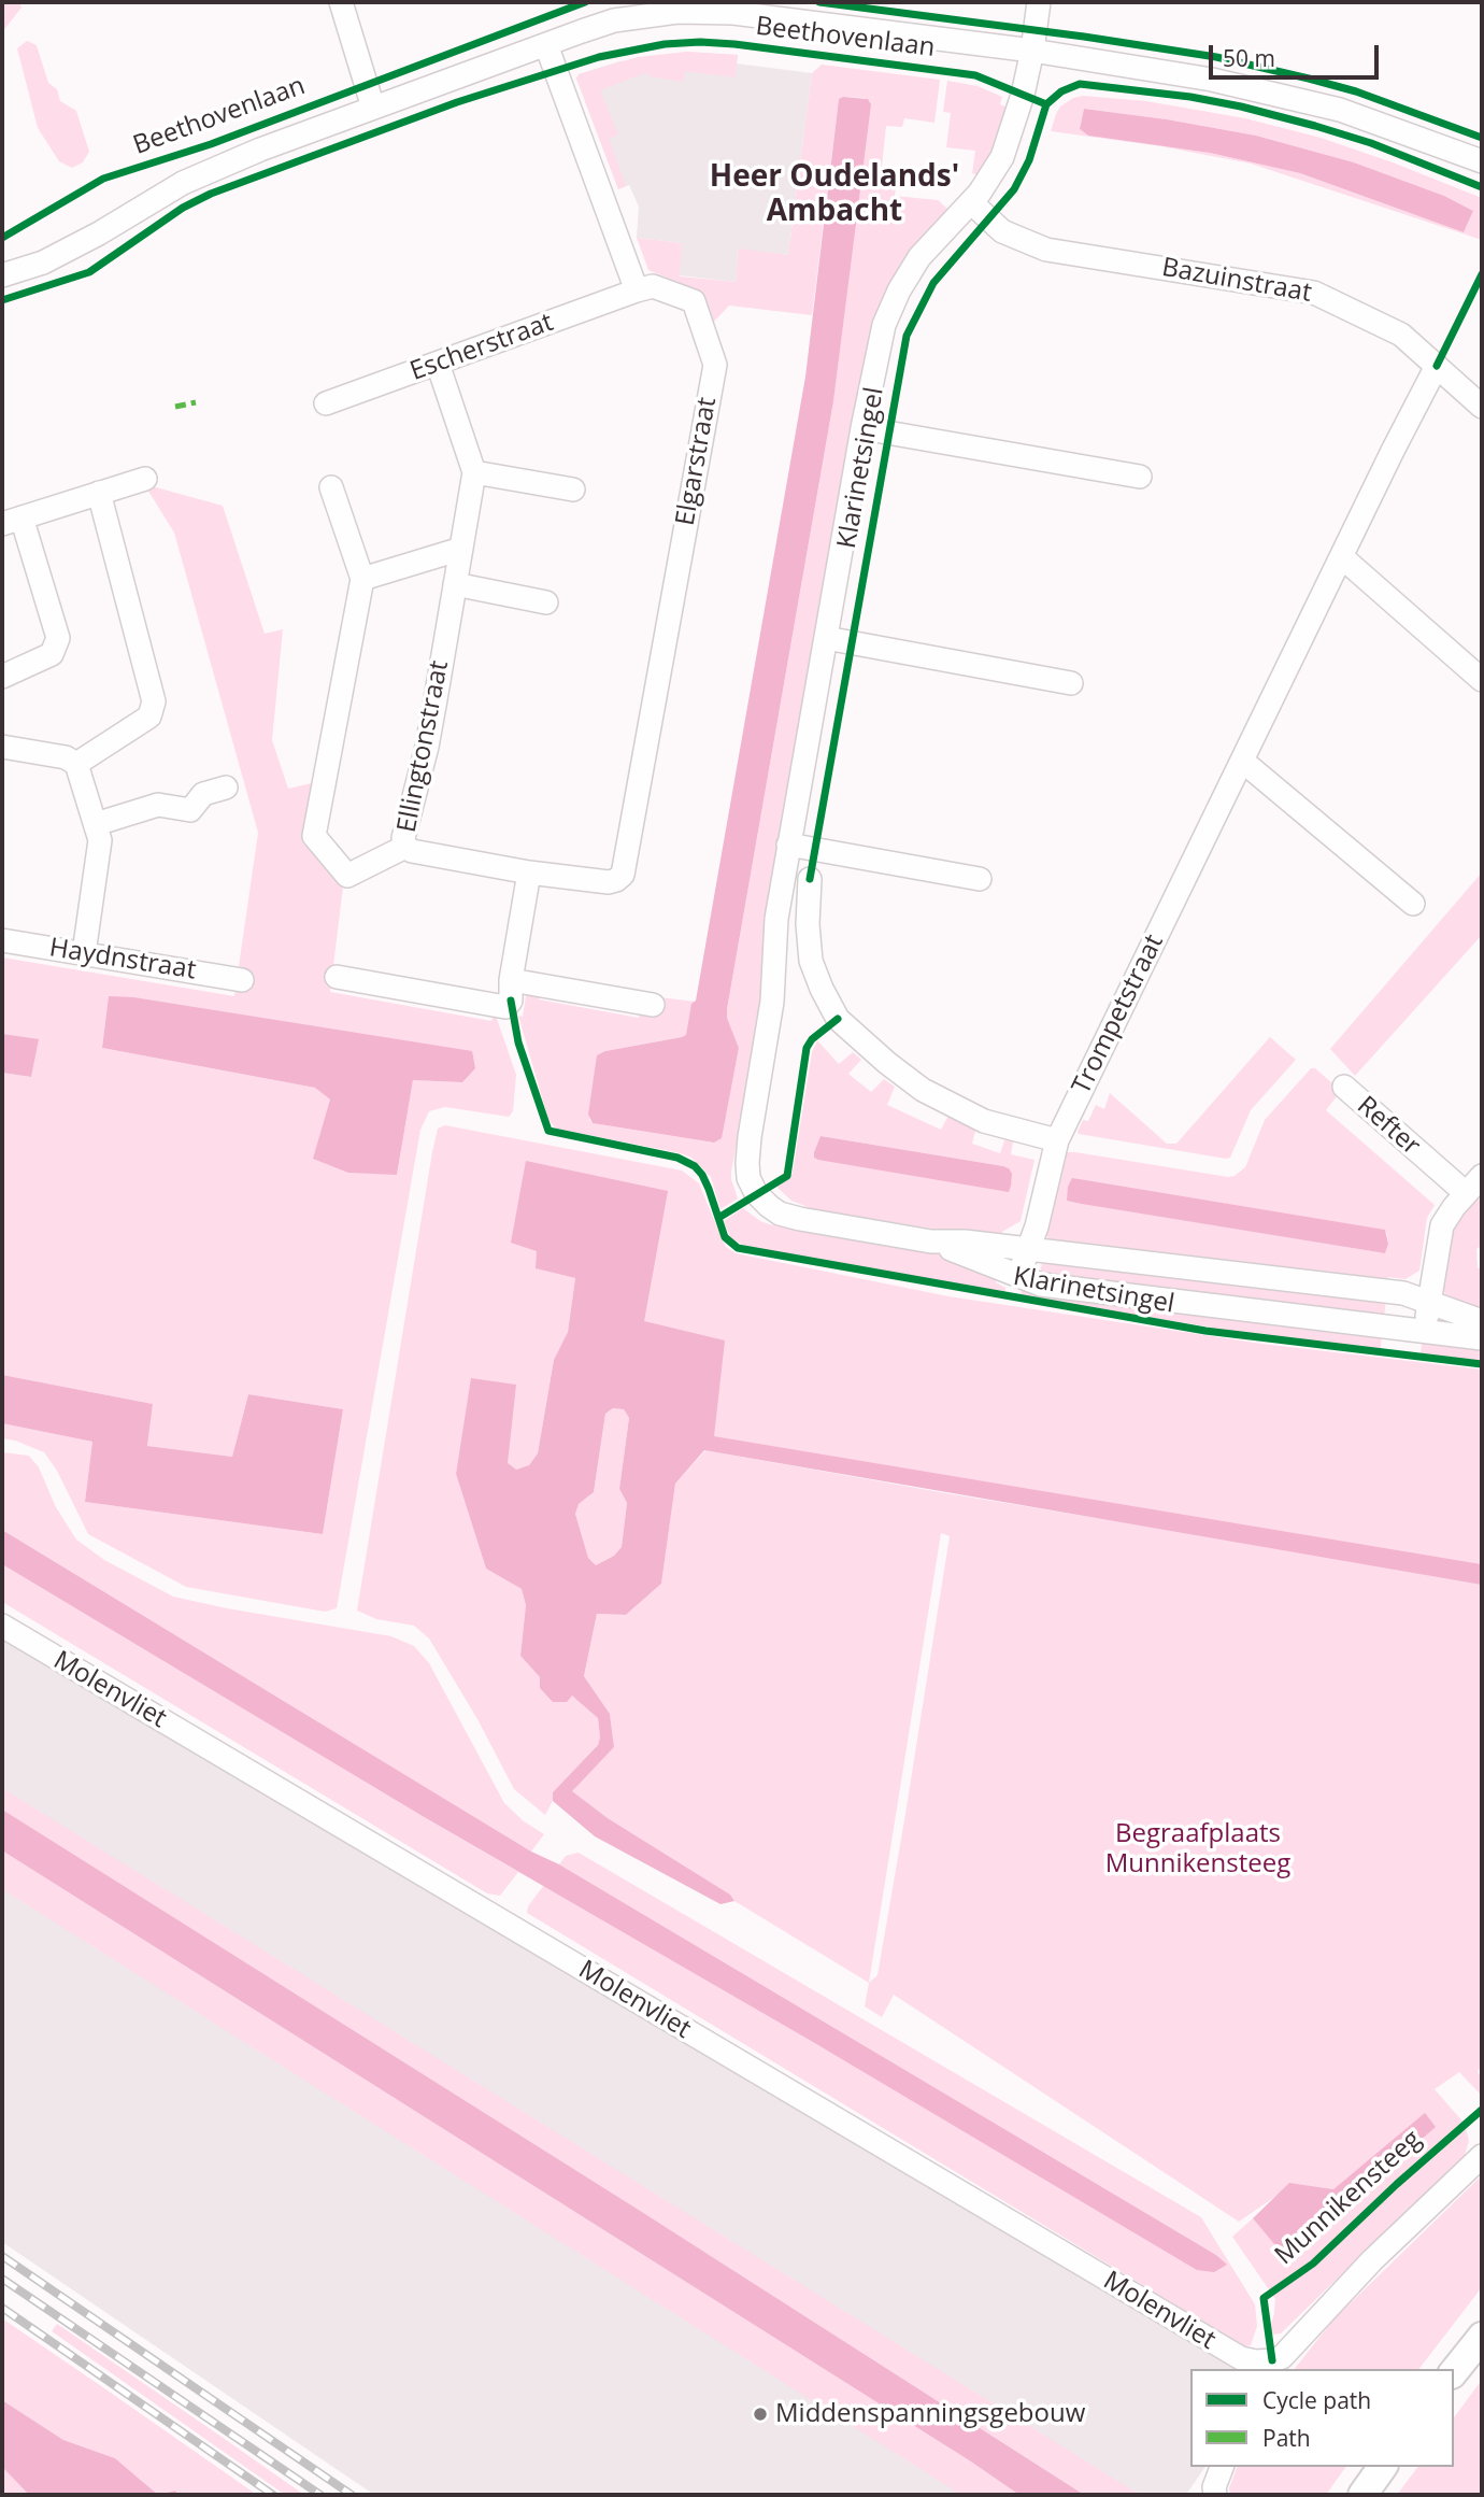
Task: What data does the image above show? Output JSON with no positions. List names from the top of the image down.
{
  "streets": {
    "street": [
      "Beethovenlaan",
      "Bazuinstraat",
      "Escherstraat",
      "Elgarstraat",
      "Klarinetsingel",
      "Ellingtonstraat",
      "Haydnstraat",
      "Trompetstraat",
      "Refter",
      "Molenvliet"
    ],
    "cycle path": ["Munnikensteeg"]
  },
  "crossings": [
    ["Beethovenlaan", "Klarinetsingel"],
    ["Bazuinstraat", "Klarinetsingel"],
    ["Bazuinstraat", "Trompetstraat"],
    ["Escherstraat", "Elgarstraat"],
    ["Escherstraat", "Ellingtonstraat"],
    ["Elgarstraat", "Ellingtonstraat"],
    ["Klarinetsingel", "Trompetstraat"]
  ],
  "districts": ["Heer Oudelands' Ambacht"],
  "parks": ["Begraafplaats Munnikensteeg"],
  "places": ["Middenspanningsgebouw"],
  "legend": ["Cycle path", "Path"],
  "scale_bar": "50 m"
}
